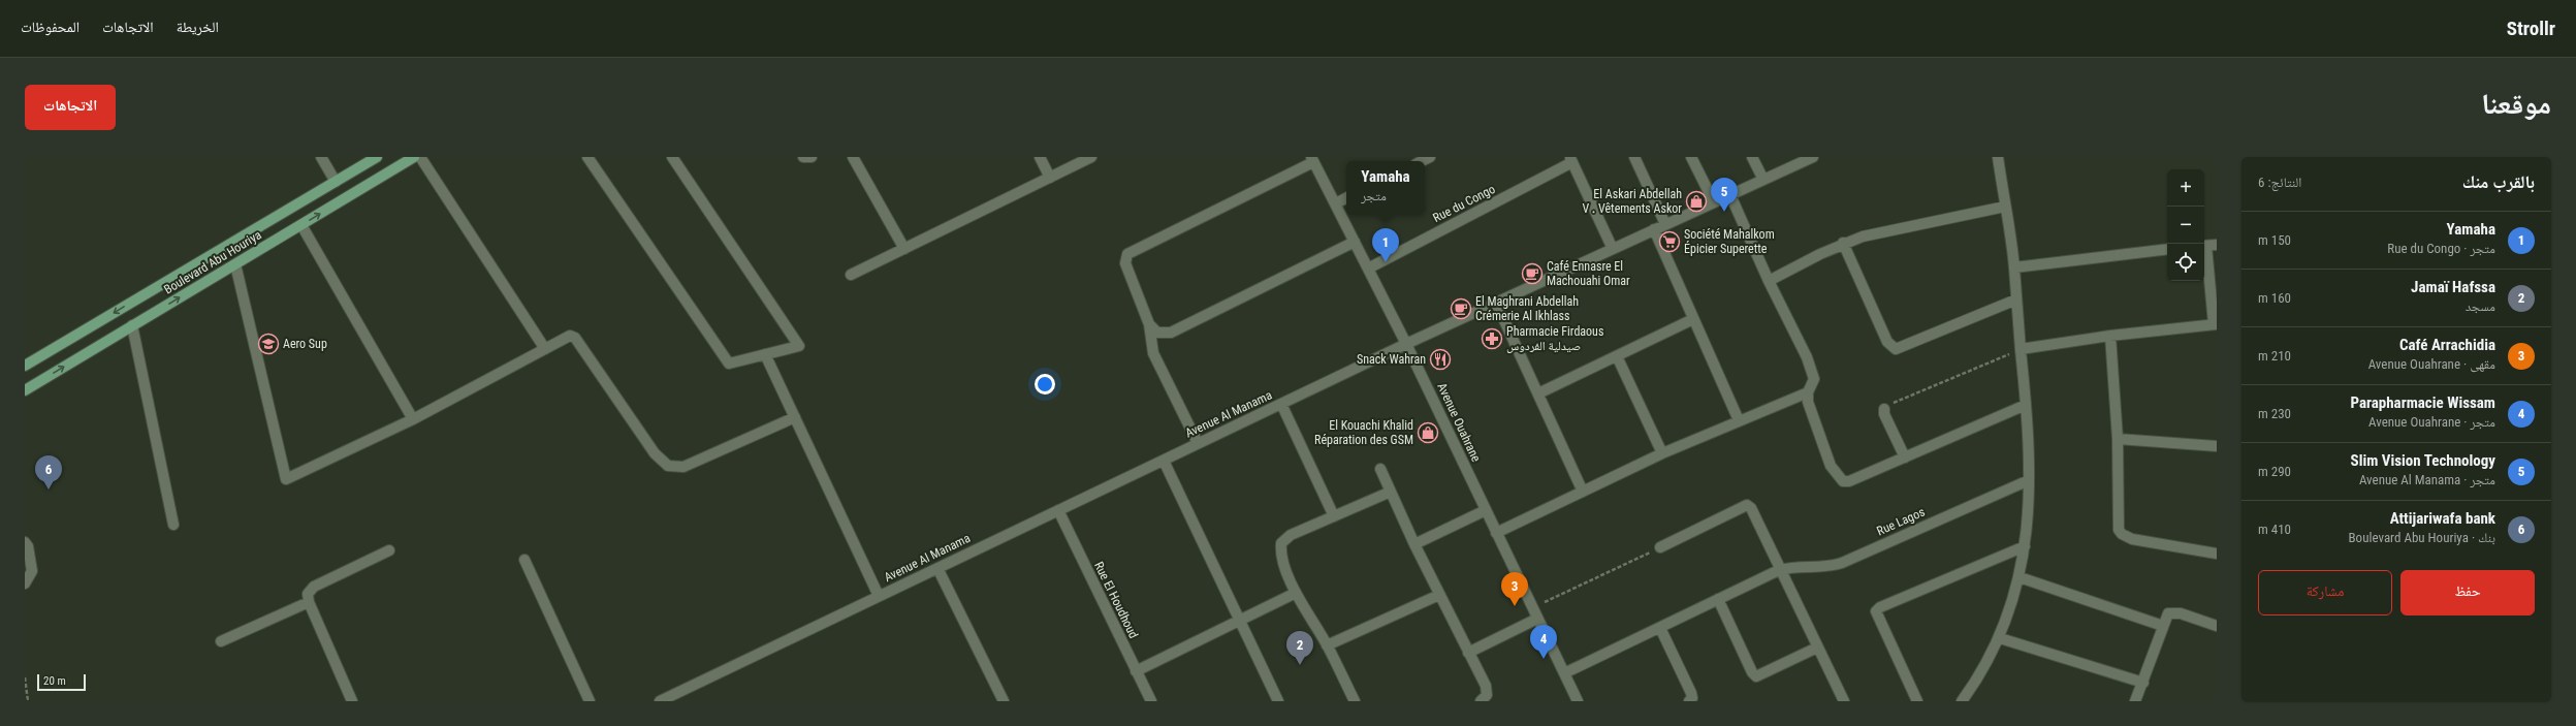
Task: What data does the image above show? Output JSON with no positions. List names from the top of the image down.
{
  "streets": {
    "main road": ["Boulevard Abu Houriya"],
    "street": [
      "Rue du Congo",
      "Avenue Al Manama",
      "Avenue Ouahrane",
      "Rue Lagos",
      "Rue El Houdhoud"
    ]
  },
  "crossings": [
    ["Rue du Congo", "Avenue Ouahrane"],
    ["Avenue Al Manama", "Avenue Ouahrane"],
    ["Avenue Al Manama", "Rue El Houdhoud"],
    ["Avenue Ouahrane", "Rue Lagos"]
  ],
  "places": {
    "shop": ["El Askari Abdellah V . Vêtements Askor", "El Kouachi Khalid Réparation des GSM"],
    "supermarket": ["Société Mahalkom Épicier Superette"],
    "cafe": ["Café Ennasre El Machouahi Omar", "El Maghrani Abdellah Crémerie Al Ikhlass"],
    "pharmacy": ["Pharmacie Firdaous صيدلية الفردوس"],
    "school or university": ["Aero Sup"],
    "restaurant": ["Snack Wahran"]
  },
  "scale_bar": "20 m",
  "page": {
    "header": "Strollr",
    "nav": ["الخريطة", "الاتجاهات", "المحفوظات"],
    "title": "موقعنا",
    "buttons": [
      "الاتجاهات",
      ["حفظ", "مشاركة"]
    ],
    "heading": ["بالقرب منك", "النتائج: 6"],
    "popup": ["Yamaha", "متجر"],
    "map_buttons": ["+", "−"],
    "pins": [
      "5",
      "1",
      "6",
      "3",
      "4",
      "2"
    ],
    "list": [
      {
        "mark": "1",
        "name": "Yamaha",
        "note": "متجر · Rue du Congo",
        "value": "150 m"
      },
      {
        "mark": "2",
        "name": "Jamaï Hafssa",
        "note": "مسجد",
        "value": "160 m"
      },
      {
        "mark": "3",
        "name": "Café Arrachidia",
        "note": "مقهى · Avenue Ouahrane",
        "value": "210 m"
      },
      {
        "mark": "4",
        "name": "Parapharmacie Wissam",
        "note": "متجر · Avenue Ouahrane",
        "value": "230 m"
      },
      {
        "mark": "5",
        "name": "Slim Vision Technology",
        "note": "متجر · Avenue Al Manama",
        "value": "290 m"
      },
      {
        "mark": "6",
        "name": "Attijariwafa bank",
        "note": "بنك · Boulevard Abu Houriya",
        "value": "410 m"
      }
    ],
    "scale": "20 m"
  }
}
